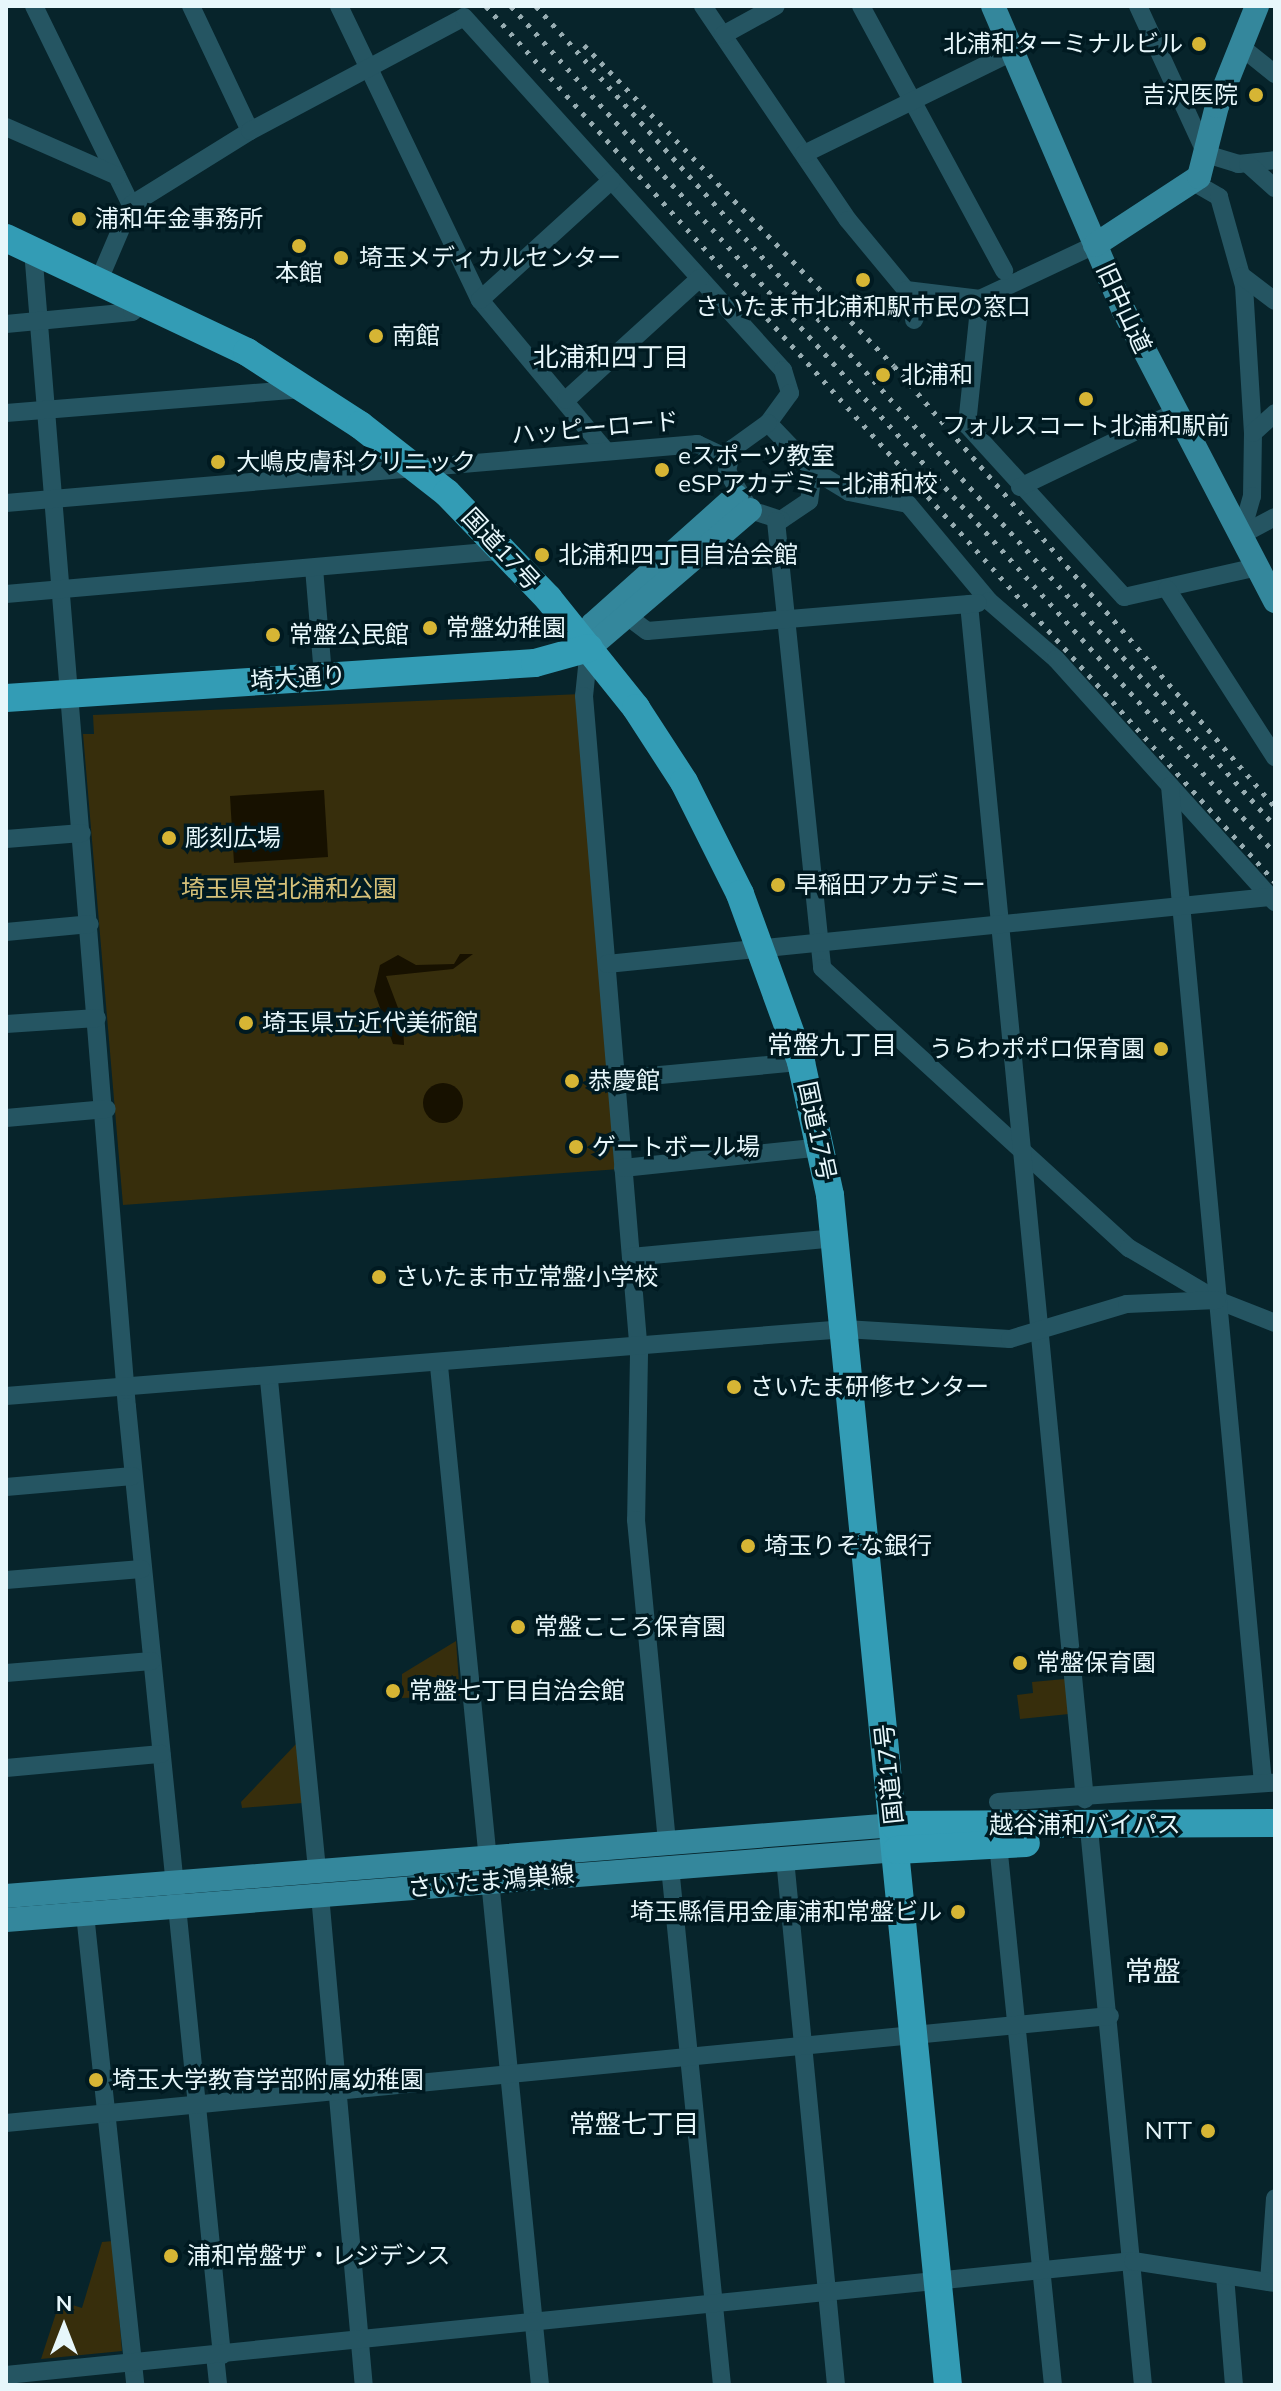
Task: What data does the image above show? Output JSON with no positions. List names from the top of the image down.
{
  "streets": {
    "highway": ["国道17号", "埼大通り", "越谷浦和バイパス"],
    "main road": ["旧中山道", "さいたま鴻巣線"],
    "street": ["ハッピーロード"]
  },
  "crossings": [
    ["ハッピーロード", "国道17号"],
    ["国道17号", "埼大通り"],
    ["国道17号", "越谷浦和バイパス"],
    ["国道17号", "さいたま鴻巣線"],
    ["越谷浦和バイパス", "さいたま鴻巣線"]
  ],
  "districts": [
    "北浦和四丁目",
    "常盤九丁目",
    "常盤",
    "常盤七丁目"
  ],
  "parks": ["埼玉県営北浦和公園"],
  "places": [
    "北浦和ターミナルビル",
    "吉沢医院",
    "浦和年金事務所",
    "本館",
    "埼玉メディカルセンター",
    "さいたま市北浦和駅市民の窓口",
    "南館",
    "北浦和",
    "フォルスコート北浦和駅前",
    "大嶋皮膚科クリニック",
    "eスポーツ教室 eSPアカデミー北浦和校",
    "北浦和四丁目自治会館",
    "常盤幼稚園",
    "常盤公民館",
    "彫刻広場",
    "早稲田アカデミー",
    "埼玉県立近代美術館",
    "うらわポポロ保育園",
    "恭慶館",
    "ゲートボール場",
    "さいたま市立常盤小学校",
    "さいたま研修センター",
    "埼玉りそな銀行",
    "常盤こころ保育園",
    "常盤保育園",
    "常盤七丁目自治会館",
    "埼玉縣信用金庫浦和常盤ビル",
    "埼玉大学教育学部附属幼稚園",
    "NTT",
    "浦和常盤ザ・レジデンス"
  ],
  "north": "top"
}
